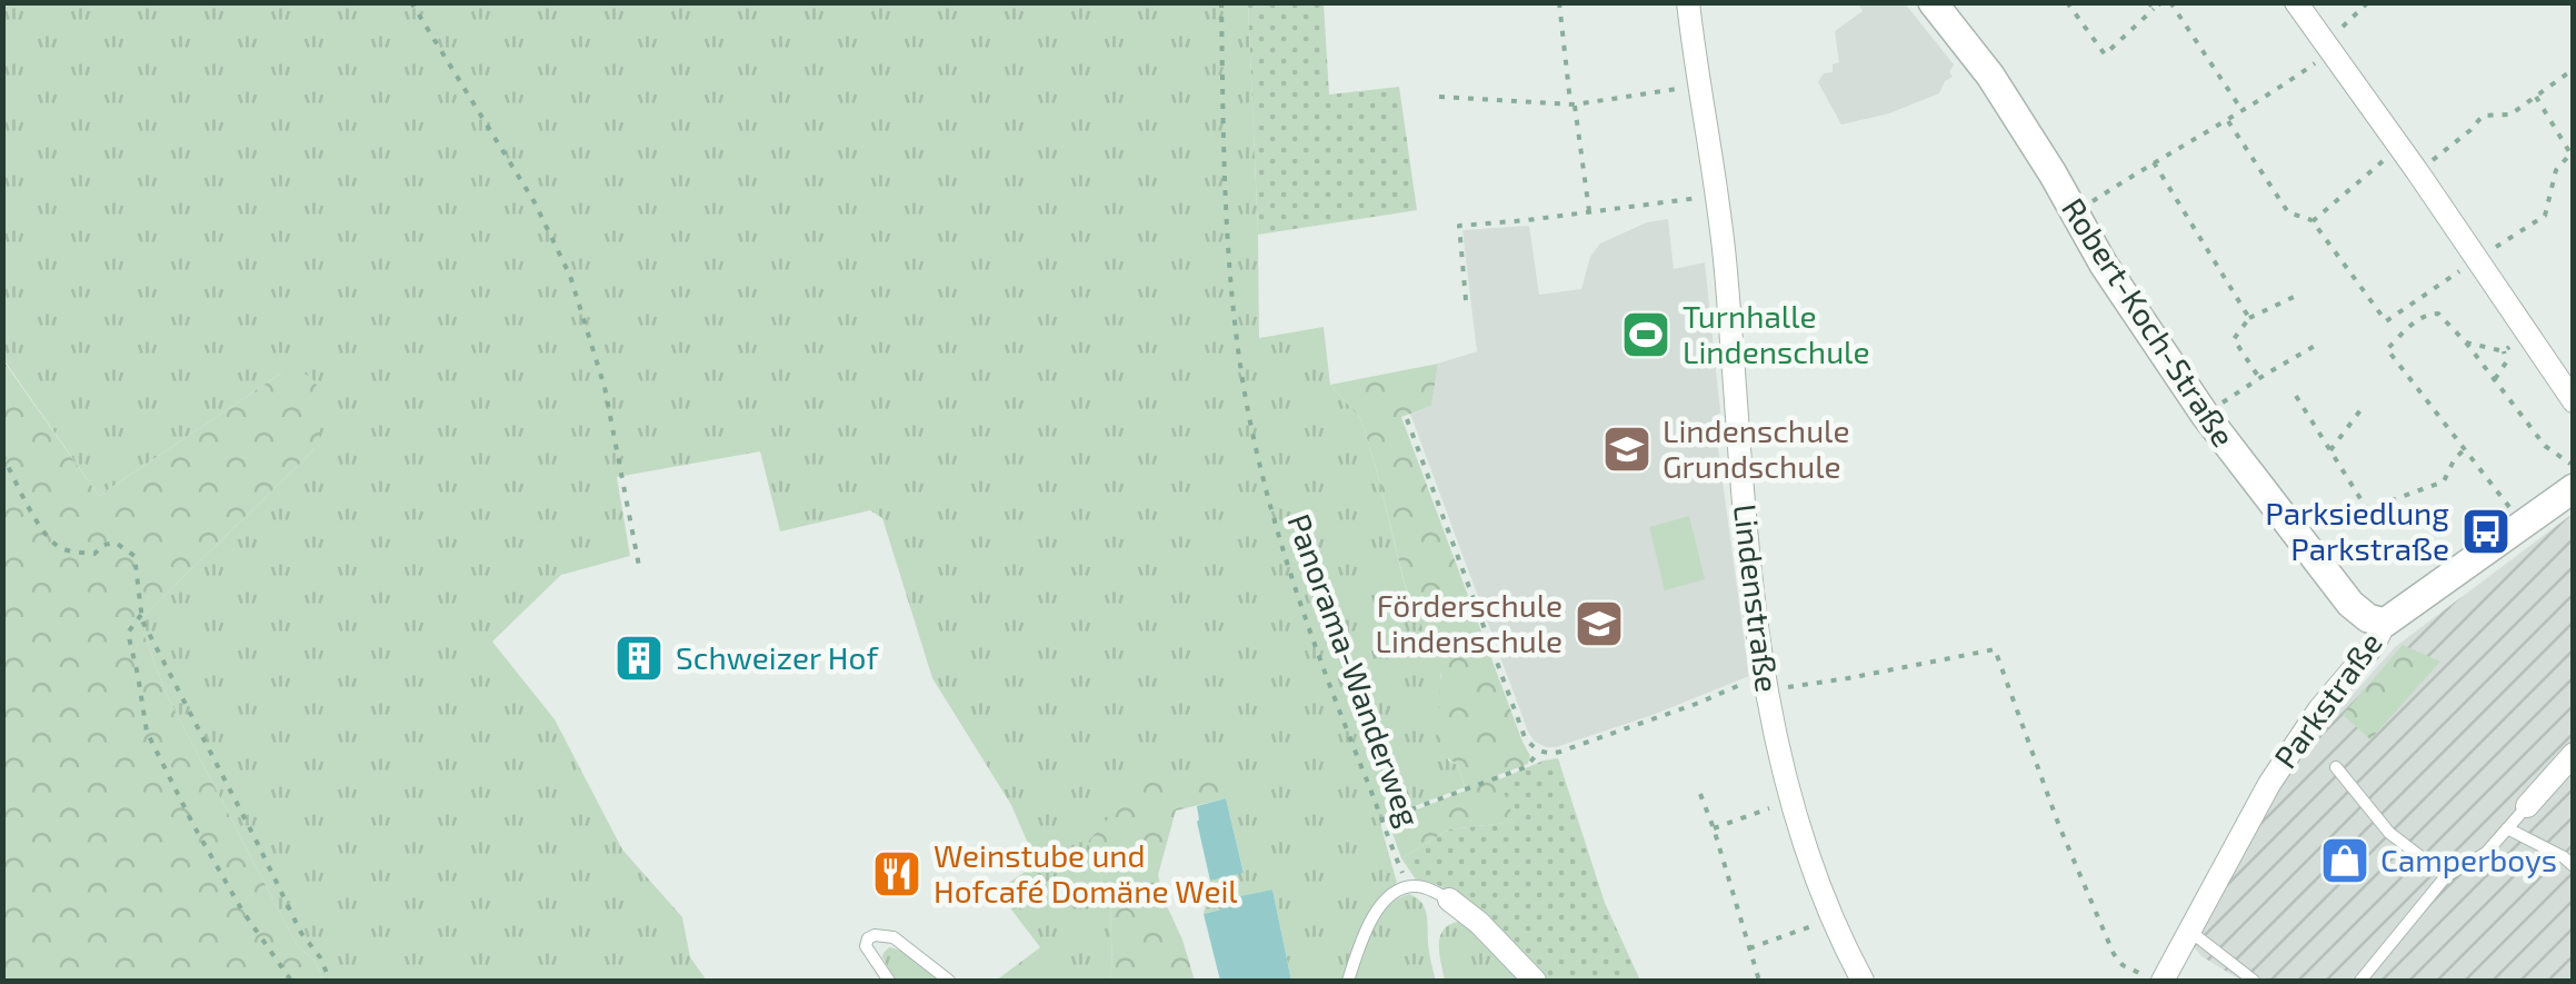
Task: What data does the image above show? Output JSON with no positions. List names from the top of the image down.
{
  "streets": {
    "street": ["Robert-Koch-Straße", "Lindenstraße", "Parkstraße"],
    "path": ["Panorama-Wanderweg"]
  },
  "crossings": [
    ["Robert-Koch-Straße", "Parkstraße"]
  ],
  "places": {
    "sports": ["Turnhalle Lindenschule"],
    "school or university": ["Lindenschule Grundschule", "Förderschule Lindenschule"],
    "bus stop": ["Parksiedlung Parkstraße"],
    "building": ["Schweizer Hof"],
    "shop": ["Camperboys"],
    "restaurant": ["Weinstube und Hofcafé Domäne Weil"]
  }
}
